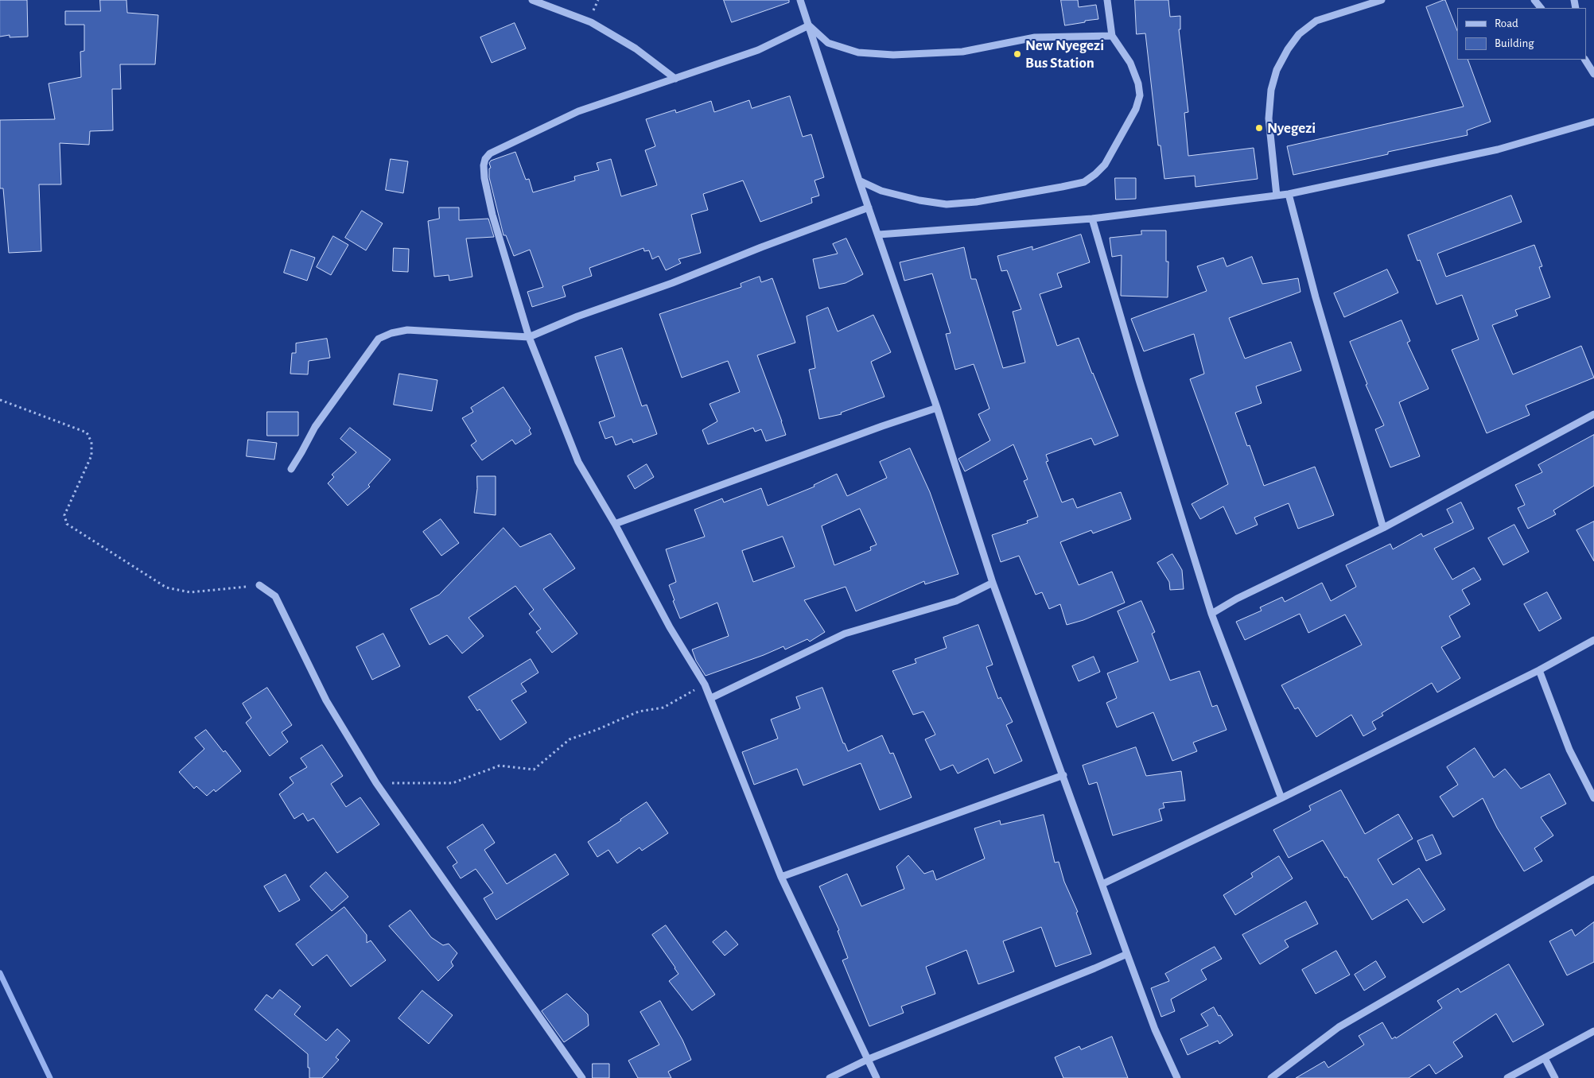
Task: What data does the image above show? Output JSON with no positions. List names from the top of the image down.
{
  "places": ["New Nyegezi Bus Station", "Nyegezi"],
  "legend": ["Road", "Building"]
}
